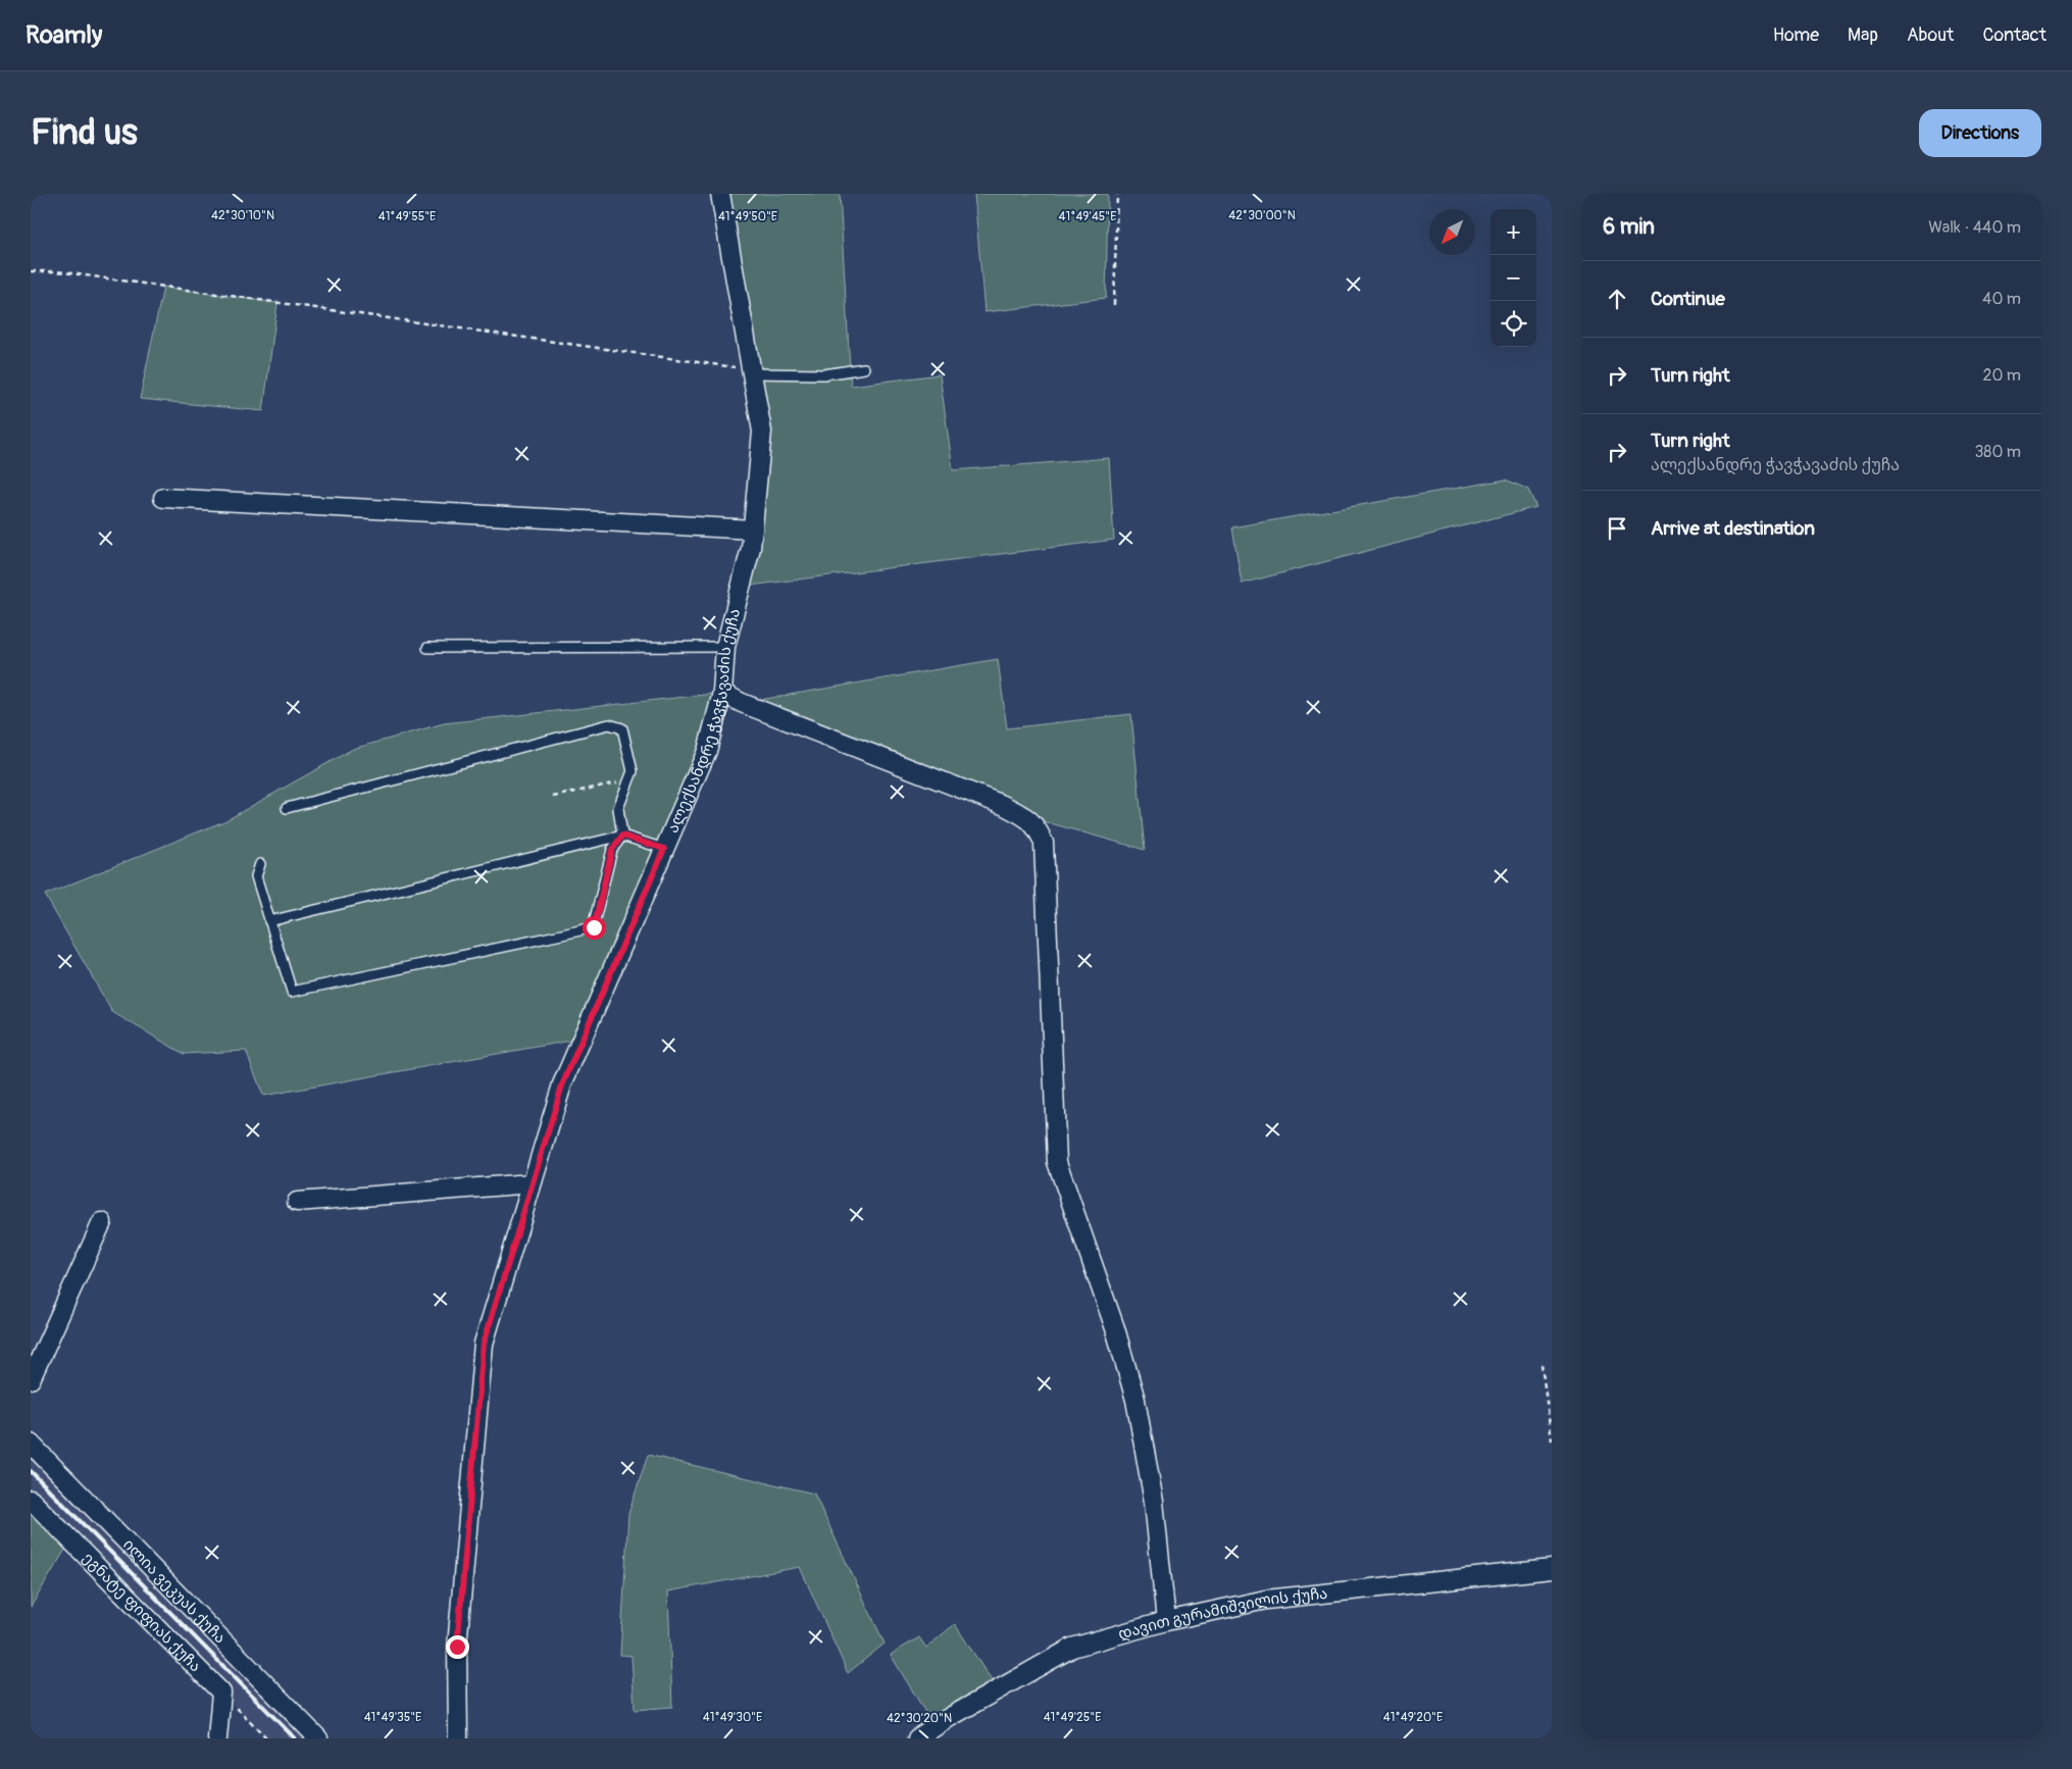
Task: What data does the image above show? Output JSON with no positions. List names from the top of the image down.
{
  "streets": {
    "street": [
      "ალექსანდრე ჭავჭავაძის ქუჩა",
      "ილია ვეკუას ქუჩა",
      "ეგნატე ფიფიას ქუჩა",
      "დავით გურამიშვილის ქუჩა"
    ]
  },
  "north": "bottom left",
  "page": {
    "header": "Roamly",
    "nav": [
      "Home",
      "Map",
      "About",
      "Contact"
    ],
    "buttons": "Directions",
    "title": "Find us",
    "heading": ["6 min", "Walk · 440 m"],
    "map_buttons": ["+", "−"],
    "list": [
      ["Continue", "40 m"],
      ["Turn right", "20 m"],
      ["Turn right", "ალექსანდრე ჭავჭავაძის ქუჩა", "380 m"],
      "Arrive at destination"
    ]
  },
  "coordinates": [
    "42°30'10\"N",
    "42°30'00\"N",
    "41°49'55\"E",
    "41°49'50\"E",
    "41°49'45\"E",
    "41°49'35\"E",
    "41°49'30\"E",
    "41°49'25\"E",
    "41°49'20\"E",
    "42°30'20\"N"
  ]
}
